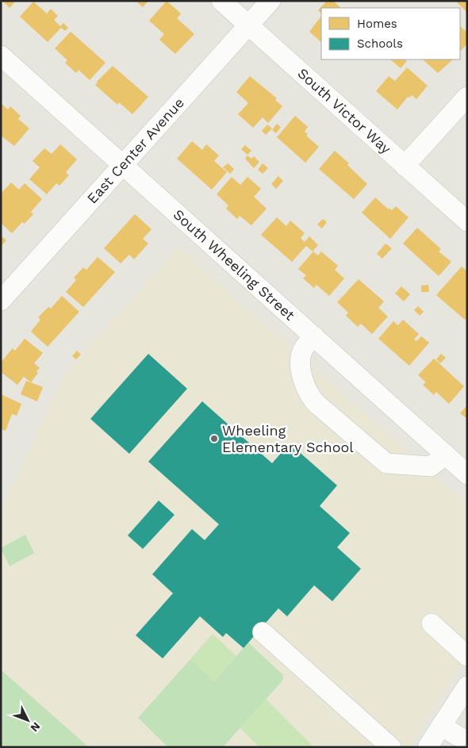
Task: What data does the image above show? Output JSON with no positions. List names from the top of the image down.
{
  "streets": {
    "street": ["South Victor Way", "East Center Avenue", "South Wheeling Street"]
  },
  "crossings": [
    ["South Victor Way", "East Center Avenue"],
    ["East Center Avenue", "South Wheeling Street"]
  ],
  "places": ["Wheeling Elementary School"],
  "legend": ["Homes", "Schools"],
  "north": "bottom right"
}
